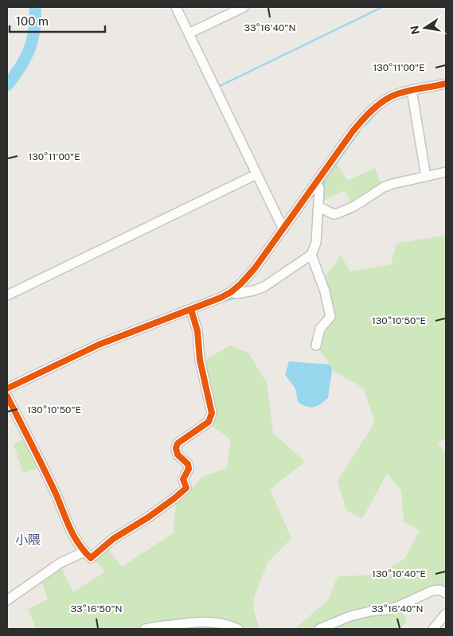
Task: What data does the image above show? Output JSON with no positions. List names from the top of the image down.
{
  "districts": ["小隈"],
  "scale_bar": "100 m",
  "north": "left",
  "coordinates": [
    "33°16'40\"N",
    "130°11'00\"E",
    "130°10'50\"E",
    "130°10'40\"E",
    "33°16'50\"N"
  ]
}
